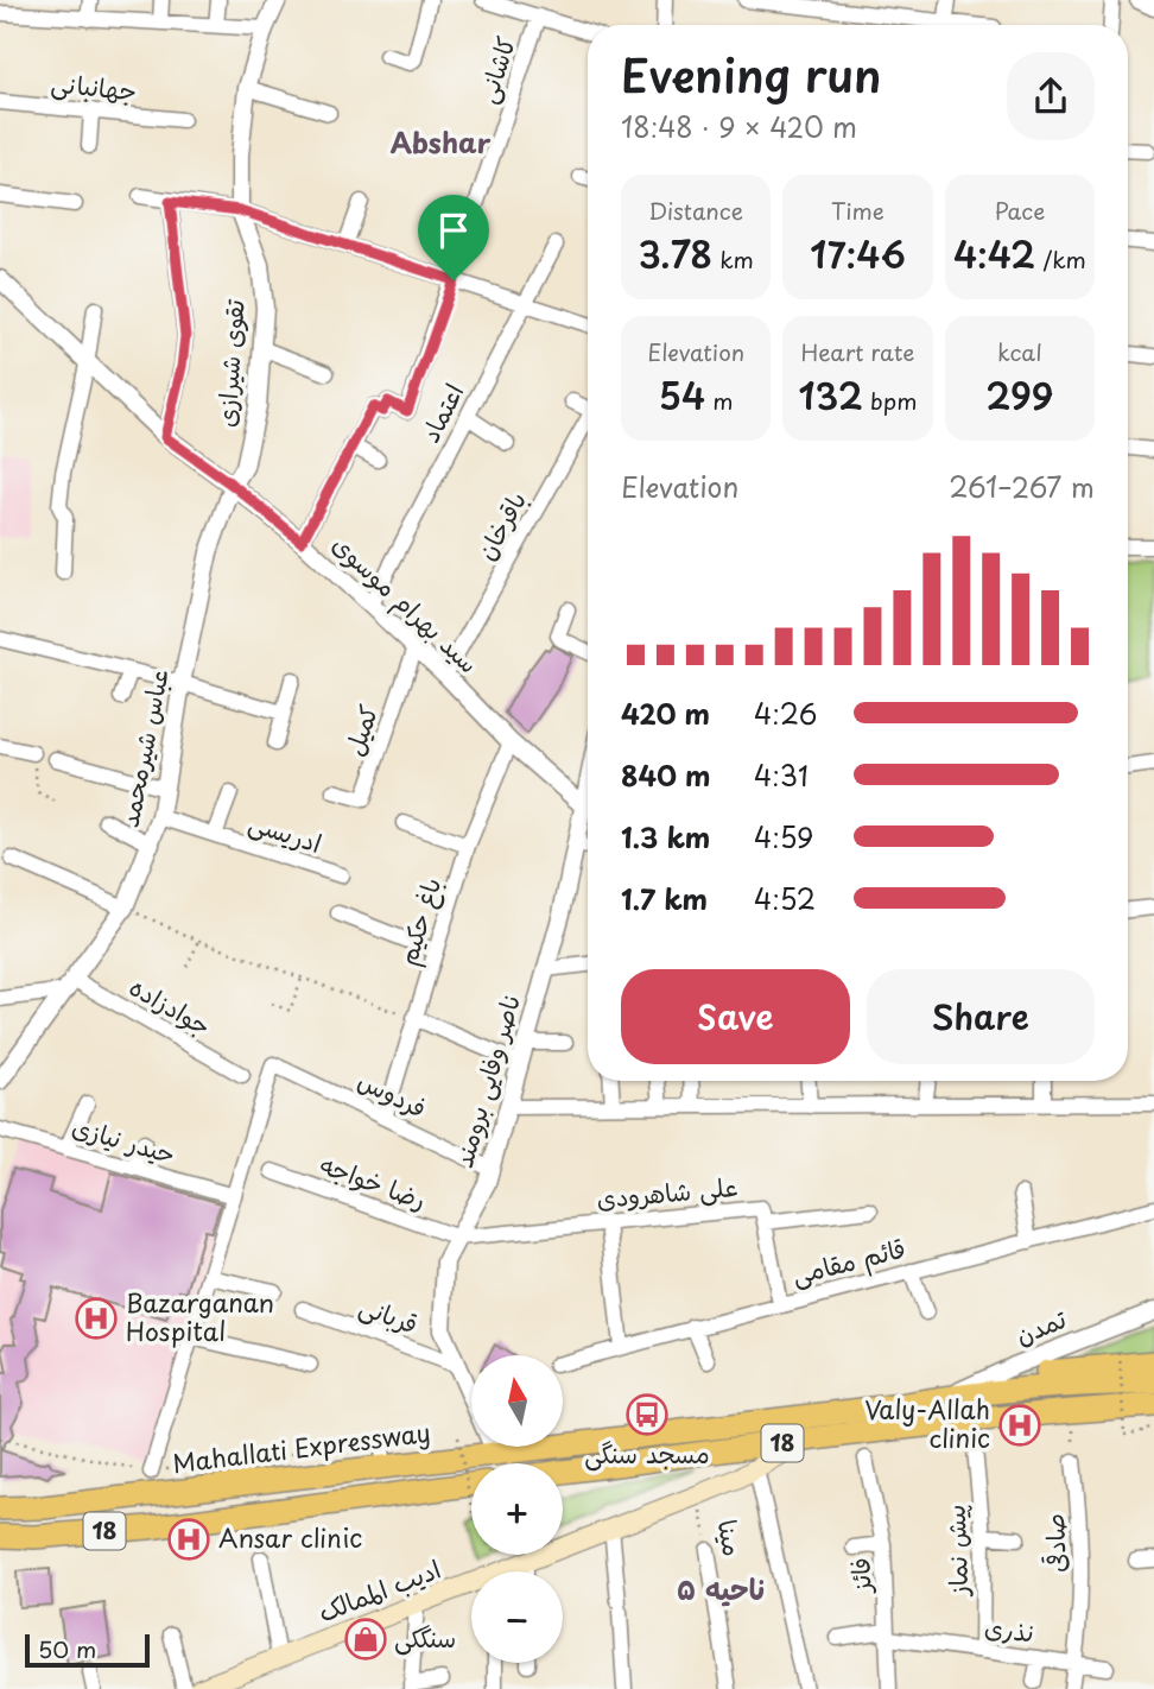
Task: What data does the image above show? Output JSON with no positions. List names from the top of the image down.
{
  "streets": {
    "highway": ["18", "Mahallati Expressway"],
    "main road": ["ادیب الممالک"],
    "street": [
      "کاشانی",
      "جهانبانی",
      "تقوی شیرازی",
      "اعتماد",
      "باقرخان",
      "سید بهرام موسوی",
      "کمیل",
      "عباس شیرمحمد",
      "ادریسی",
      "باغ حکیم",
      "جوادزاده",
      "ناصر وفایی برومند",
      "فردوس",
      "حیدر نیازی",
      "رضا خواجه",
      "علی شاهرودی",
      "قائم مقامی",
      "قربانی",
      "تمدن",
      "مینا",
      "صادقی",
      "پیش نماز",
      "فائز",
      "نذری"
    ]
  },
  "crossings": [
    ["تقوی شیرازی", "سید بهرام موسوی"],
    ["تقوی شیرازی", "عباس شیرمحمد"],
    ["اعتماد", "سید بهرام موسوی"],
    ["باقرخان", "سید بهرام موسوی"],
    ["سید بهرام موسوی", "کمیل"],
    ["سید بهرام موسوی", "عباس شیرمحمد"],
    ["سید بهرام موسوی", "باغ حکیم"],
    ["سید بهرام موسوی", "ناصر وفایی برومند"],
    ["عباس شیرمحمد", "ادریسی"],
    ["عباس شیرمحمد", "جوادزاده"],
    ["باغ حکیم", "فردوس"],
    ["ناصر وفایی برومند", "فردوس"],
    ["ناصر وفایی برومند", "رضا خواجه"],
    ["ناصر وفایی برومند", "علی شاهرودی"],
    ["ناصر وفایی برومند", "قربانی"],
    ["ناصر وفایی برومند", "Mahallati Expressway"],
    ["فردوس", "حیدر نیازی"],
    ["رضا خواجه", "علی شاهرودی"],
    ["تمدن", "Mahallati Expressway"],
    ["18", "ادیب الممالک"],
    ["مینا", "ادیب الممالک"],
    ["صادقی", "نذری"],
    ["پیش نماز", "نذری"],
    ["فائز", "نذری"]
  ],
  "districts": ["Abshar", "ناحیه ۵"],
  "places": {
    "hospital": ["Bazarganan Hospital", "Valy-Allah clinic", "Ansar clinic"],
    "bus stop": ["مسجد سنگی"],
    "shop": ["سنگکی"]
  },
  "scale_bar": "50 m",
  "north": "top",
  "page": {
    "heading": ["Evening run", "18:48 · 9 × 420 m"],
    "stats": [
      ["Distance", "3.78 km"],
      ["Time", "17:46"],
      ["Pace", "4:42 /km"],
      ["Elevation", "54 m"],
      ["Heart rate", "132 bpm"],
      ["kcal", "299"]
    ],
    "chart": ["Elevation", "261–267 m"],
    "list": [
      {
        "name": "420 m",
        "note": "4:26"
      },
      {
        "name": "840 m",
        "note": "4:31"
      },
      {
        "name": "1.3 km",
        "note": "4:59"
      },
      {
        "name": "1.7 km",
        "note": "4:52"
      }
    ],
    "buttons": ["Save", "Share"],
    "map_buttons": ["+", "−"],
    "scale": "50 m"
  }
}
